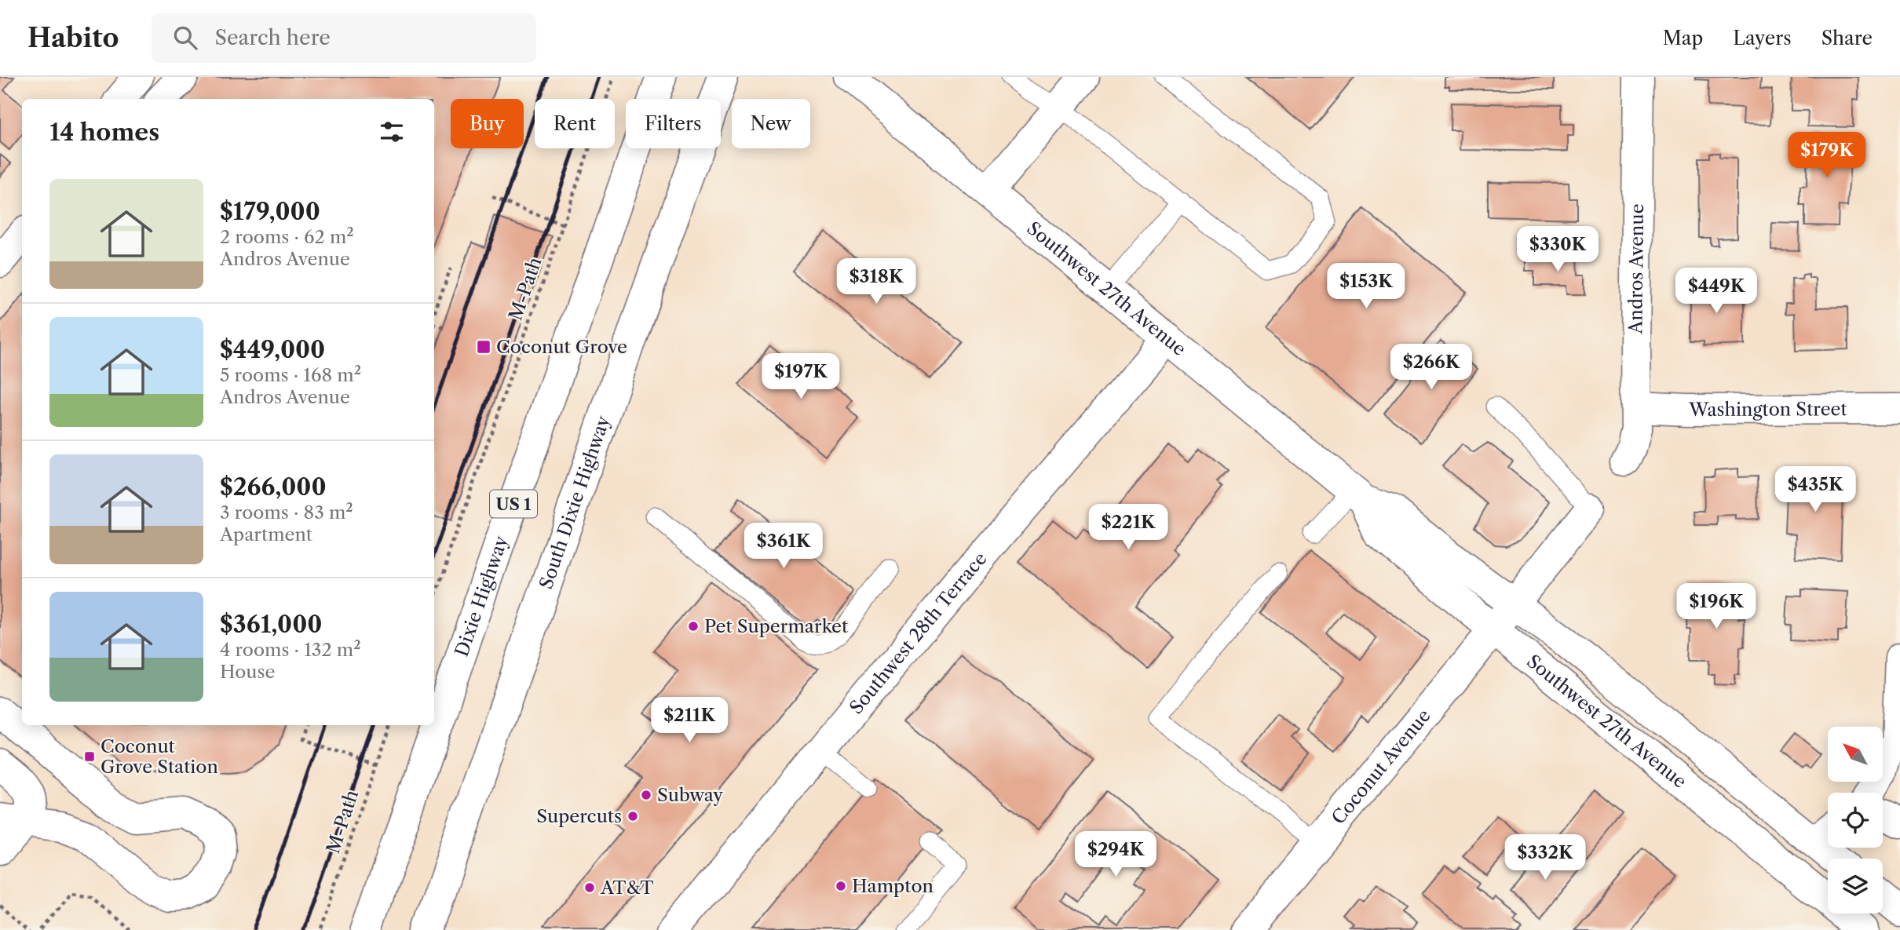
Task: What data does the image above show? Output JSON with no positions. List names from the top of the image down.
{
  "streets": {
    "main road": [
      "Andros Avenue",
      "Southwest 27th Avenue",
      "Washington Street",
      "South Dixie Highway",
      "US 1",
      "Dixie Highway",
      "Southwest 28th Terrace",
      "Coconut Avenue"
    ],
    "path": ["M-Path"]
  },
  "crossings": [
    ["Andros Avenue", "Washington Street"],
    ["Southwest 27th Avenue", "Southwest 28th Terrace"],
    ["Southwest 27th Avenue", "Coconut Avenue"]
  ],
  "places": {
    "transit": ["Coconut Grove", "Coconut Grove Station"],
    "other": [
      "Pet Supermarket",
      "Subway",
      "Supercuts",
      "Hampton",
      "AT&T"
    ]
  },
  "north": "top left",
  "page": {
    "header": "Habito",
    "search": "Search here",
    "nav": ["Map", "Layers", "Share"],
    "chip": [
      "Buy",
      "Rent",
      "Filters",
      "New"
    ],
    "heading": "14 homes",
    "price": [
      "$179K",
      "$330K",
      "$318K",
      "$153K",
      "$449K",
      "$266K",
      "$197K",
      "$435K",
      "$221K",
      "$361K",
      "$196K",
      "$211K",
      "$294K",
      "$332K"
    ],
    "list": [
      {
        "name": "$179,000",
        "note": "2 rooms · 62 m² · Andros Avenue"
      },
      {
        "name": "$449,000",
        "note": "5 rooms · 168 m² · Andros Avenue"
      },
      {
        "name": "$266,000",
        "note": "3 rooms · 83 m² · Apartment"
      },
      {
        "name": "$361,000",
        "note": "4 rooms · 132 m² · House"
      }
    ]
  }
}
